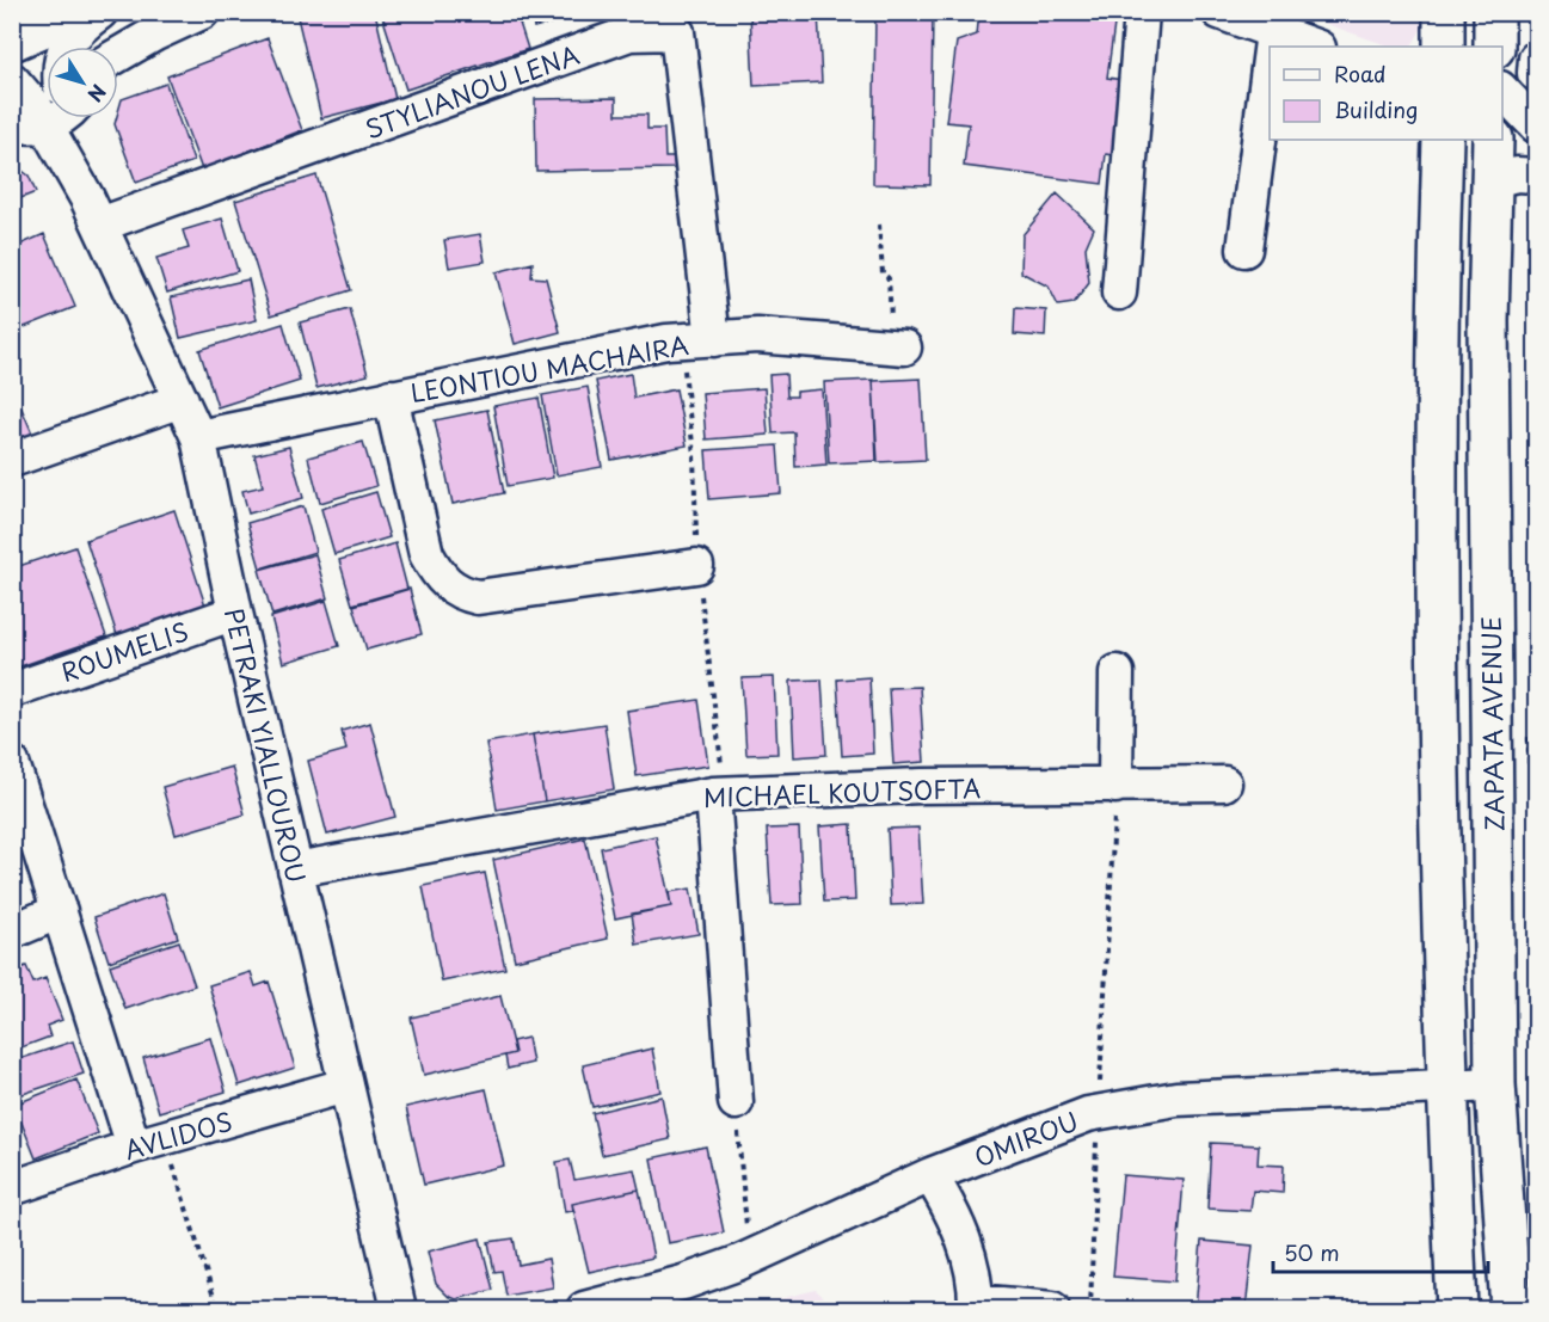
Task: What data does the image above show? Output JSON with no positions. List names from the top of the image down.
{
  "streets": {
    "main road": ["ZAPATA AVENUE"],
    "street": [
      "STYLIANOU LENA",
      "LEONTIOU MACHAIRA",
      "ROUMELIS",
      "PETRAKI YIALLOUROU",
      "MICHAEL KOUTSOFTA",
      "AVLIDOS",
      "OMIROU"
    ]
  },
  "crossings": [
    ["STYLIANOU LENA", "LEONTIOU MACHAIRA"],
    ["STYLIANOU LENA", "PETRAKI YIALLOUROU"],
    ["LEONTIOU MACHAIRA", "PETRAKI YIALLOUROU"],
    ["ROUMELIS", "PETRAKI YIALLOUROU"],
    ["ZAPATA AVENUE", "OMIROU"],
    ["PETRAKI YIALLOUROU", "MICHAEL KOUTSOFTA"],
    ["PETRAKI YIALLOUROU", "AVLIDOS"]
  ],
  "legend": ["Road", "Building"],
  "scale_bar": "50 m",
  "north": "bottom right"
}
